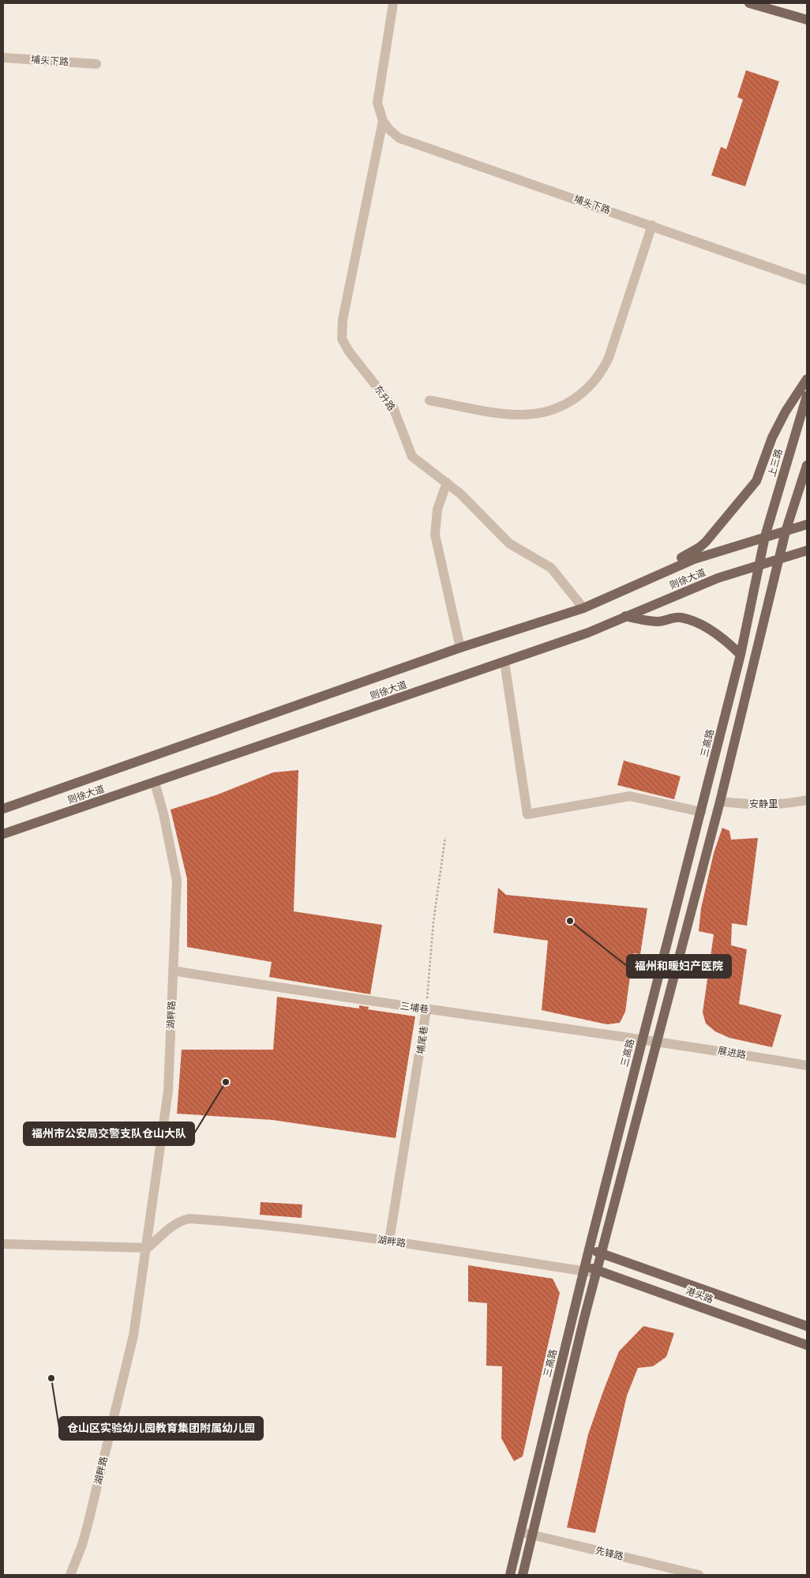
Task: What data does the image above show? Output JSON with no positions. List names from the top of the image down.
{
  "streets": {
    "main road": [
      "上三路",
      "则徐大道",
      "三高路",
      "港头路"
    ],
    "street": [
      "埔头下路",
      "东升路",
      "安静里",
      "三埔巷",
      "湖畔路",
      "埔尾巷",
      "展进路",
      "先锋路"
    ]
  },
  "crossings": [
    ["埔头下路", "东升路"],
    ["东升路", "则徐大道"],
    ["上三路", "则徐大道"],
    ["上三路", "三高路"],
    ["则徐大道", "三高路"],
    ["则徐大道", "湖畔路"],
    ["三高路", "三埔巷"],
    ["三高路", "湖畔路"],
    ["三高路", "港头路"],
    ["三高路", "先锋路"],
    ["三埔巷", "湖畔路"],
    ["三埔巷", "埔尾巷"],
    ["三埔巷", "展进路"],
    ["湖畔路", "埔尾巷"],
    ["湖畔路", "港头路"]
  ],
  "places": ["福州和暖妇产医院", "福州市公安局交警支队仓山大队", "仓山区实验幼儿园教育集团附属幼儿园"]
}
